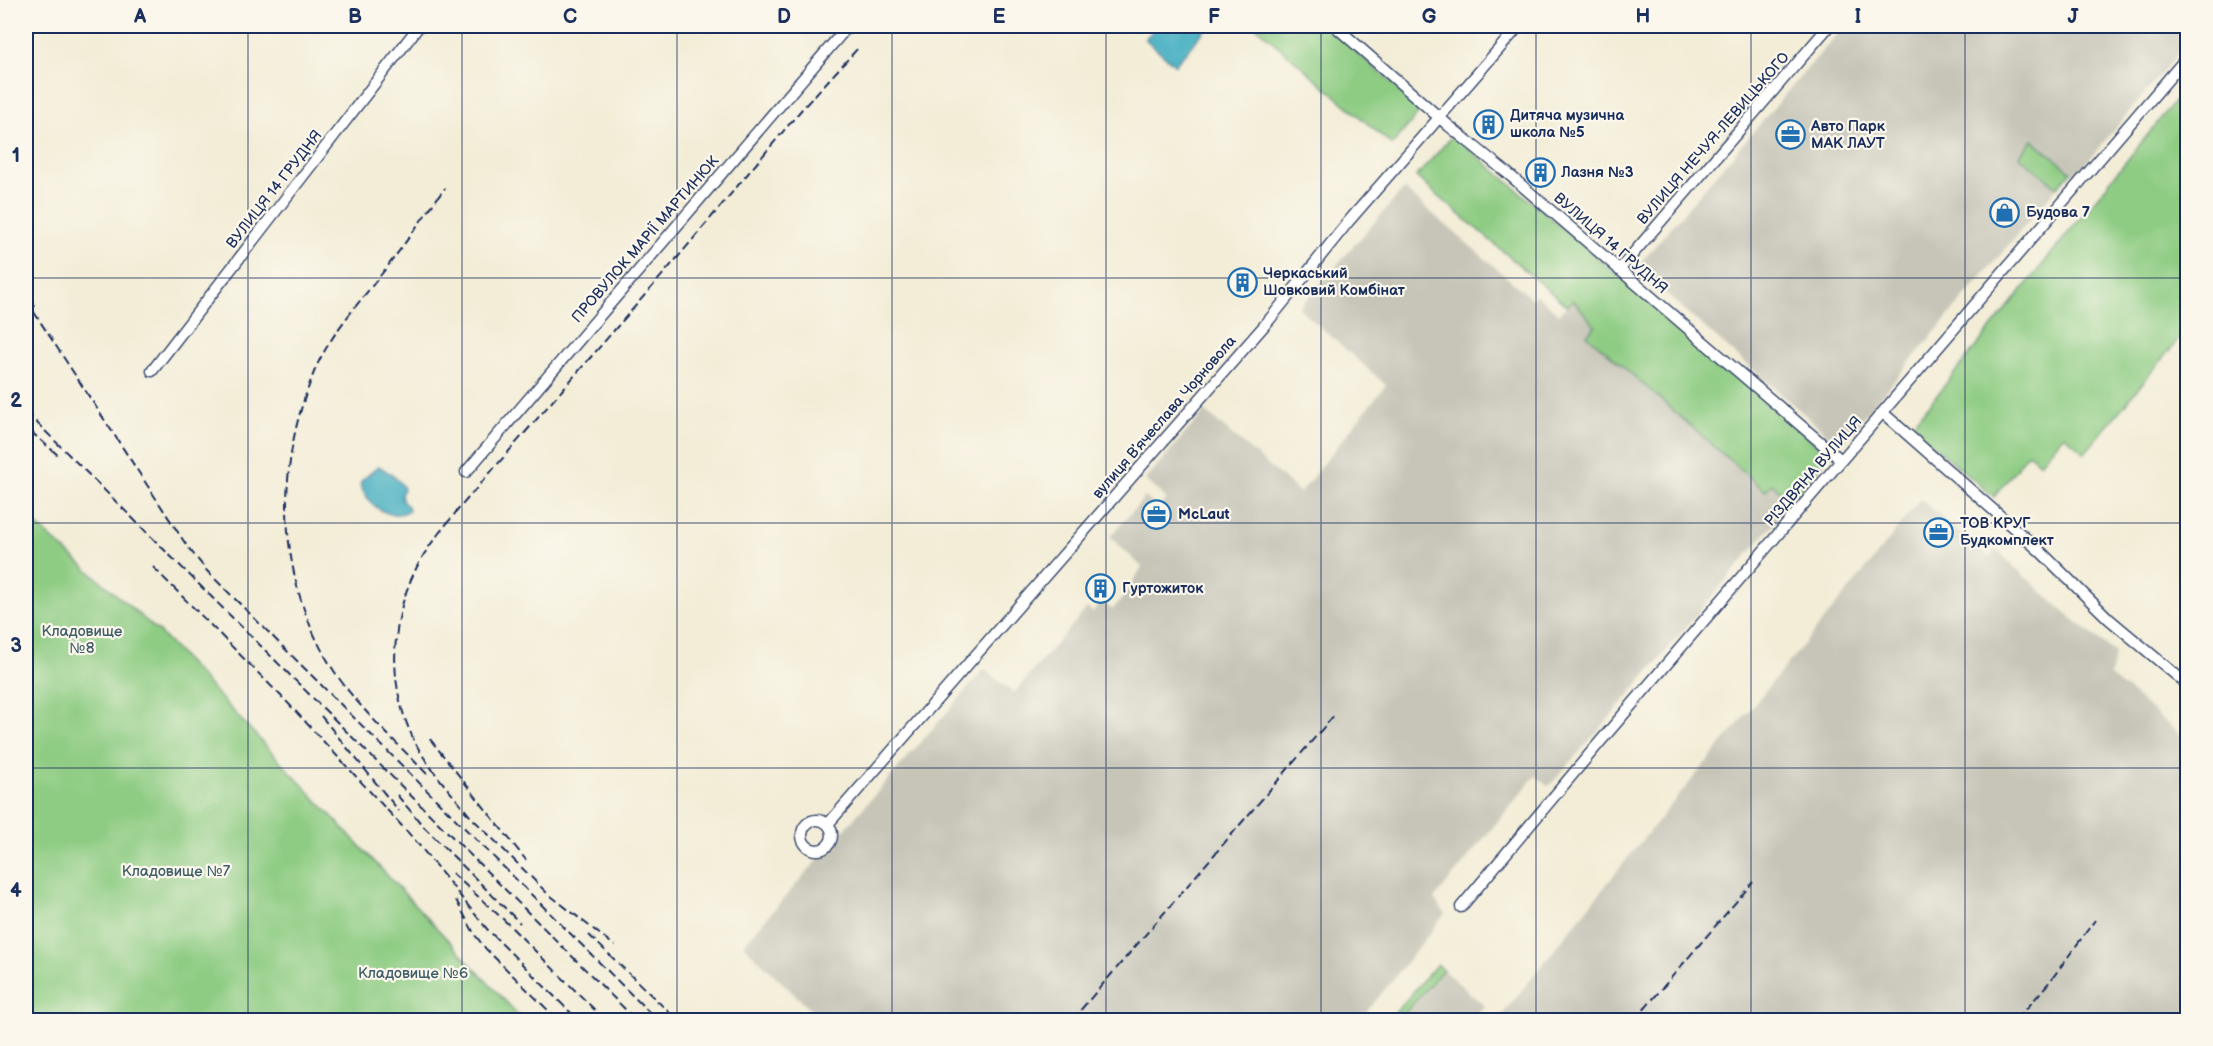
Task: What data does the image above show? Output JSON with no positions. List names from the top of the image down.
{
  "streets": {
    "street": [
      "ВУЛИЦЯ НЕЧУЯ-ЛЕВИЦЬКОГО",
      "ВУЛИЦЯ 14 ГРУДНЯ",
      "ПРОВУЛОК МАРІЇ МАРТИНЮК",
      "вулиця Вʼячеслава Чорновола",
      "РІЗДВЯНА ВУЛИЦЯ"
    ]
  },
  "crossings": [
    ["ВУЛИЦЯ НЕЧУЯ-ЛЕВИЦЬКОГО", "ВУЛИЦЯ 14 ГРУДНЯ"],
    ["ВУЛИЦЯ 14 ГРУДНЯ", "вулиця Вʼячеслава Чорновола"],
    ["ВУЛИЦЯ 14 ГРУДНЯ", "РІЗДВЯНА ВУЛИЦЯ"]
  ],
  "parks": ["Кладовище №8", "Кладовище №7", "Кладовище №6"],
  "places": {
    "building": [
      "Дитяча музична школа №5",
      "Лазня №3",
      "Черкаський Шовковий Комбінат",
      "Гуртожиток"
    ],
    "office": ["Авто Парк МАК ЛАУТ", "McLaut", "ТОВ КРУГ Будкомплект"],
    "shop": ["Будова 7"]
  },
  "grid": {
    "columns": [
      "A",
      "B",
      "C",
      "D",
      "E",
      "F",
      "G",
      "H",
      "I",
      "J"
    ],
    "rows": [
      "1",
      "2",
      "3",
      "4"
    ]
  }
}
